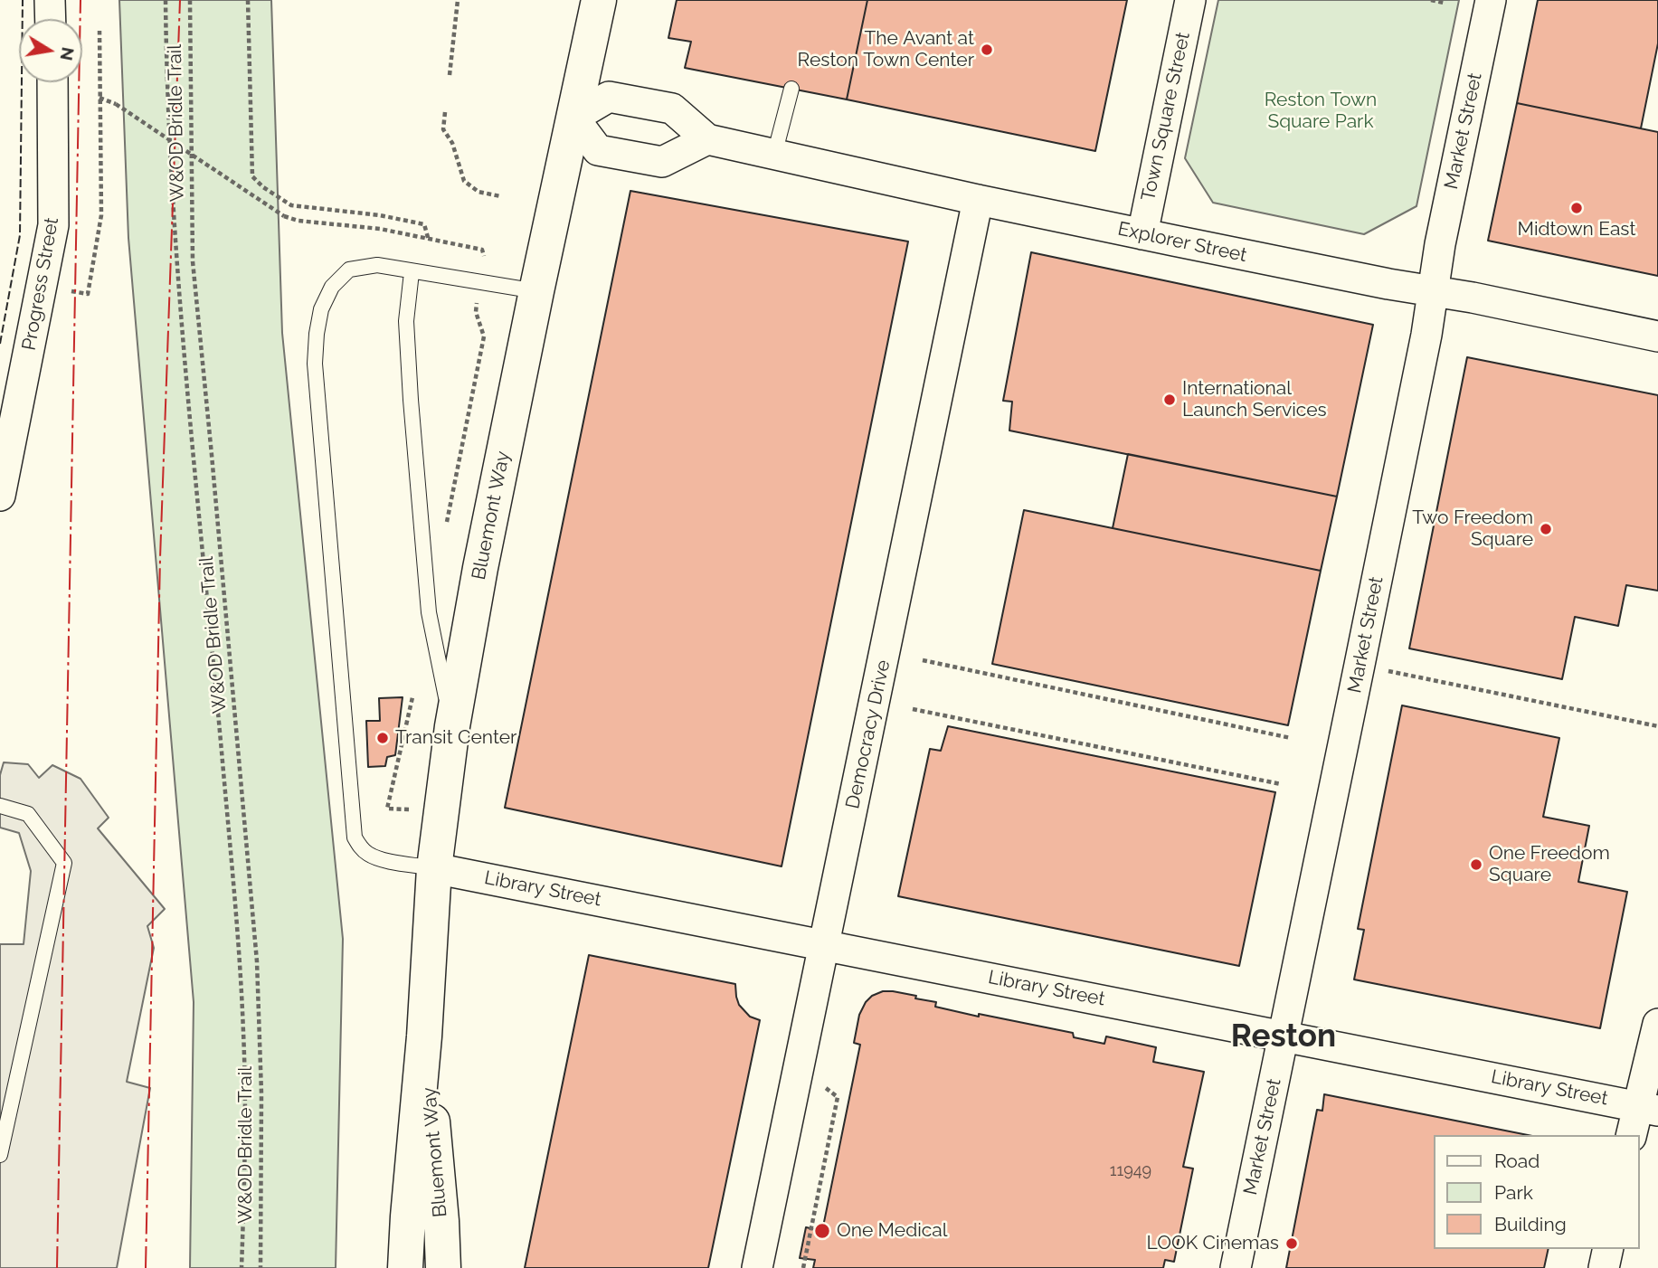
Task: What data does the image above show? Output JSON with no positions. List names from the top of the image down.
{
  "streets": {
    "street": [
      "Town Square Street",
      "Market Street",
      "Explorer Street",
      "Progress Street",
      "Bluemont Way",
      "Democracy Drive",
      "Library Street"
    ],
    "path": ["W&OD Bridle Trail"]
  },
  "crossings": [
    ["Town Square Street", "Explorer Street"],
    ["Market Street", "Explorer Street"],
    ["Market Street", "Library Street"],
    ["Explorer Street", "Bluemont Way"],
    ["Explorer Street", "Democracy Drive"],
    ["Bluemont Way", "Library Street"],
    ["Democracy Drive", "Library Street"]
  ],
  "districts": ["Reston"],
  "parks": ["Reston Town Square Park"],
  "places": [
    "The Avant at Reston Town Center",
    "Midtown East",
    "International Launch Services",
    "Two Freedom Square",
    "Transit Center",
    "One Freedom Square",
    "One Medical",
    "LOOK Cinemas"
  ],
  "house_numbers": ["11949"],
  "legend": ["Road", "Park", "Building"],
  "north": "right"
}
